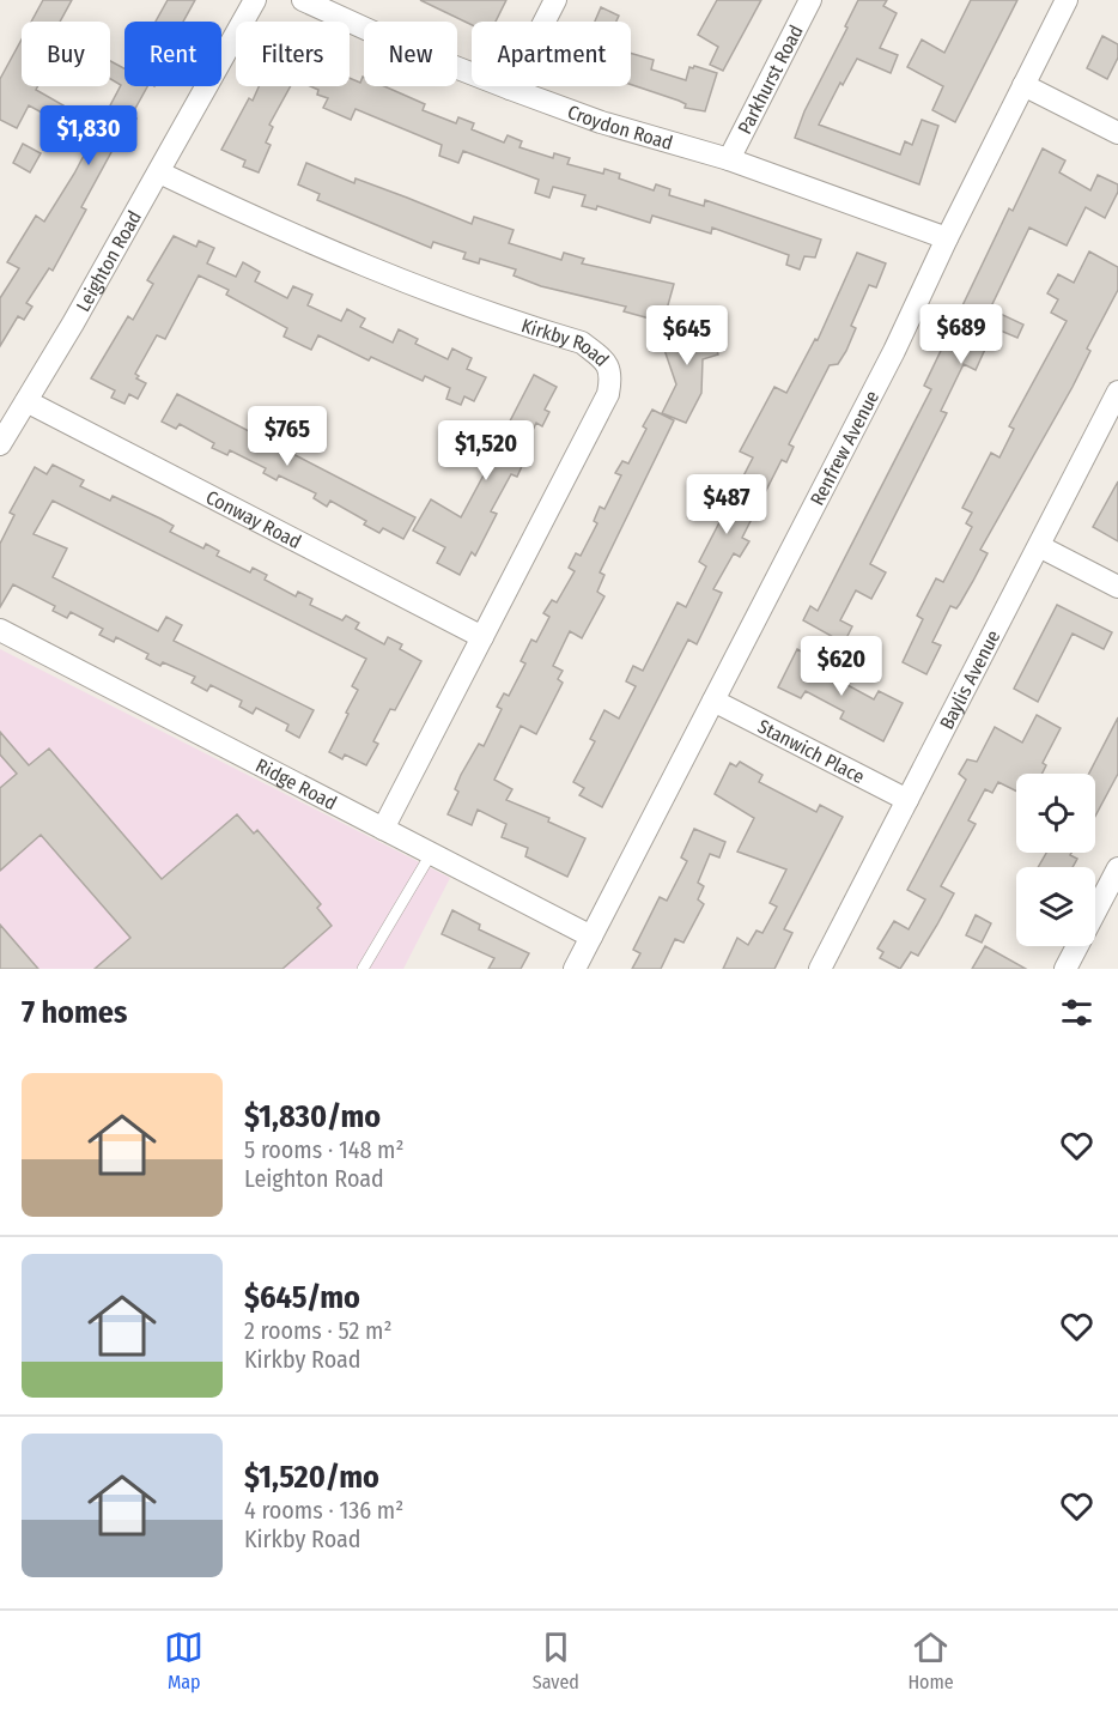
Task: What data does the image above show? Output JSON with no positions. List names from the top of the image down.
{
  "streets": {
    "street": [
      "Parkhurst Road",
      "Croydon Road",
      "Leighton Road",
      "Kirkby Road",
      "Renfrew Avenue",
      "Conway Road",
      "Baylis Avenue",
      "Stanwich Place",
      "Ridge Road"
    ]
  },
  "crossings": [
    ["Parkhurst Road", "Croydon Road"],
    ["Croydon Road", "Renfrew Avenue"],
    ["Leighton Road", "Kirkby Road"],
    ["Leighton Road", "Conway Road"],
    ["Kirkby Road", "Conway Road"],
    ["Kirkby Road", "Ridge Road"],
    ["Renfrew Avenue", "Stanwich Place"],
    ["Renfrew Avenue", "Ridge Road"],
    ["Baylis Avenue", "Stanwich Place"]
  ],
  "page": {
    "chip": [
      "Buy",
      "Rent",
      "Filters",
      "New",
      "Apartment"
    ],
    "price": [
      "$1,830",
      "$689",
      "$645",
      "$765",
      "$1,520",
      "$487",
      "$620"
    ],
    "heading": "7 homes",
    "list": [
      {
        "name": "$1,830/mo",
        "note": "5 rooms · 148 m² · Leighton Road"
      },
      {
        "name": "$645/mo",
        "note": "2 rooms · 52 m² · Kirkby Road"
      },
      {
        "name": "$1,520/mo",
        "note": "4 rooms · 136 m² · Kirkby Road"
      }
    ],
    "tabs": ["Map", "Saved", "Home"]
  }
}
